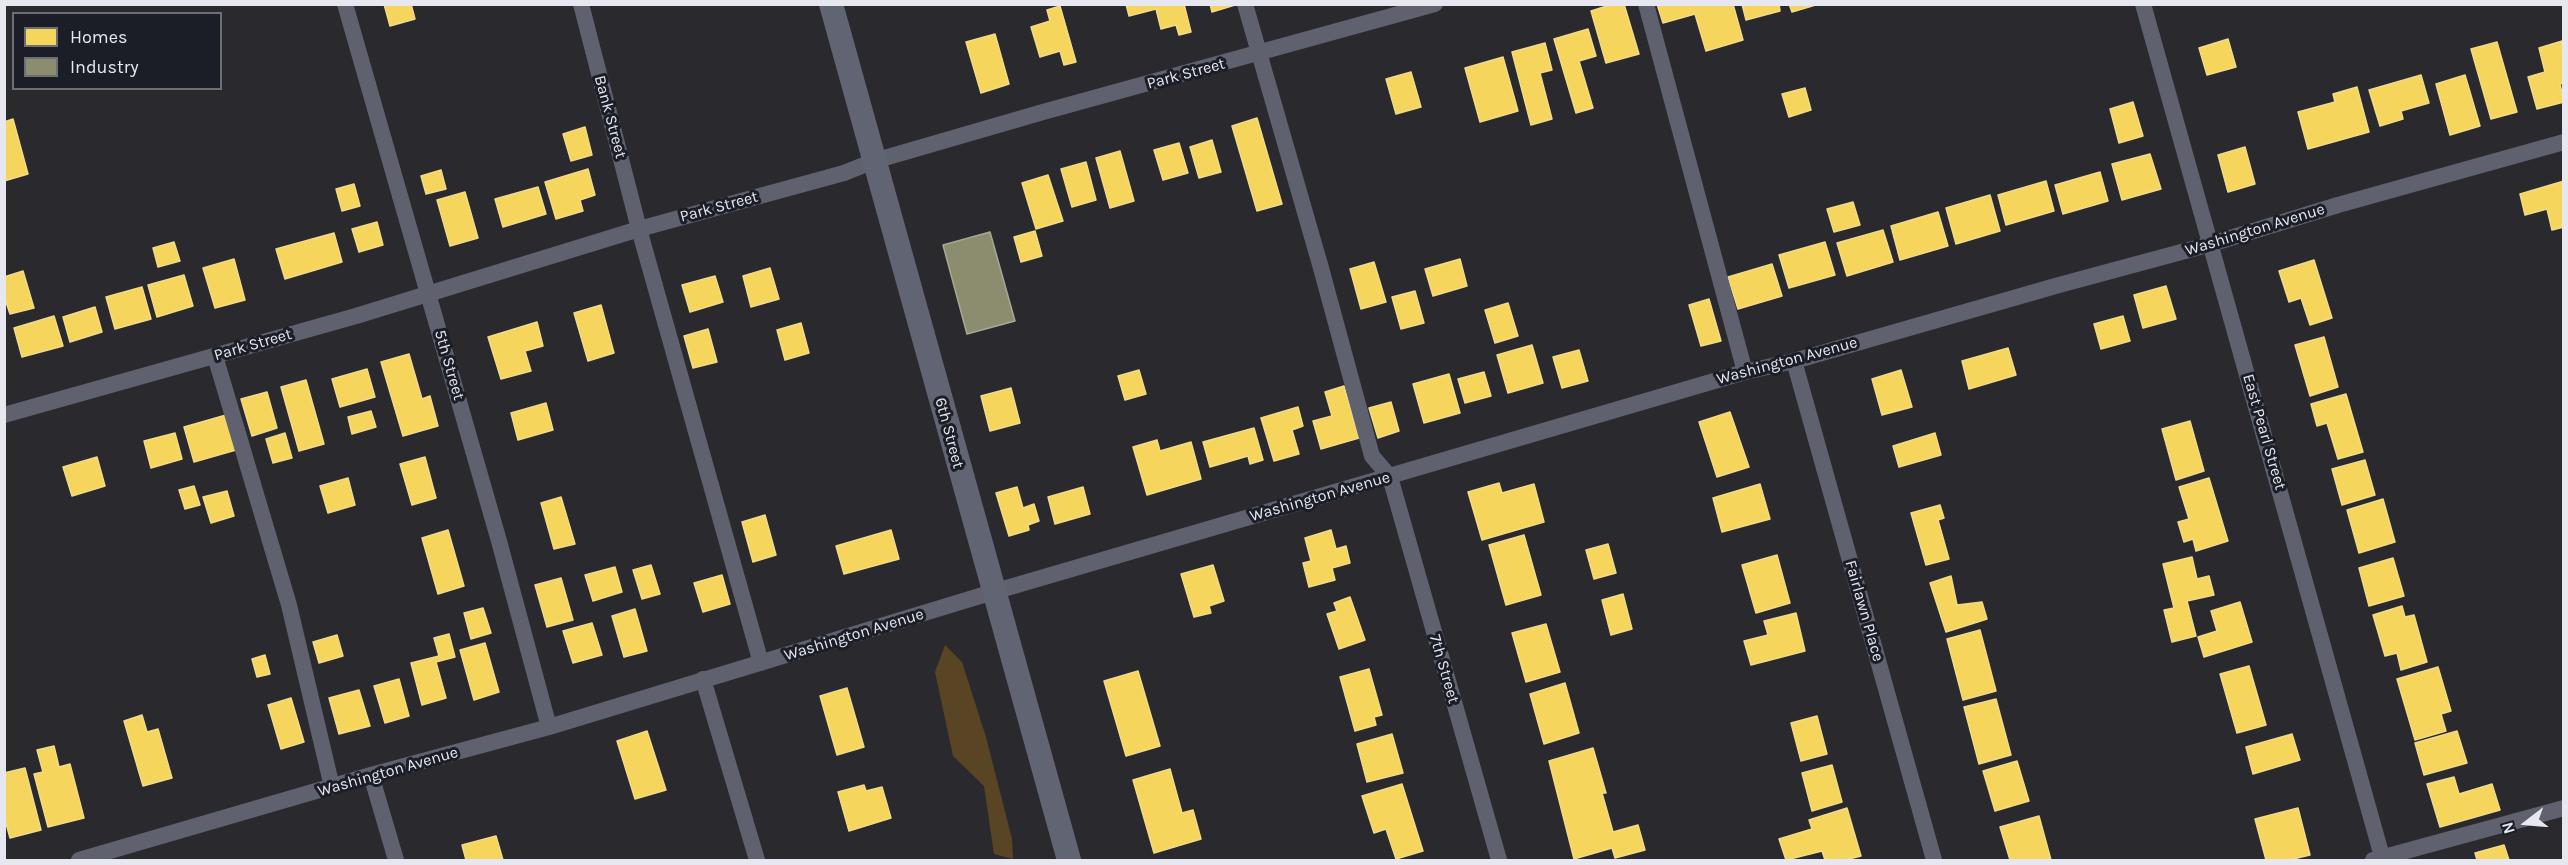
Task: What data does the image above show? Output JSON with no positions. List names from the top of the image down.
{
  "streets": {
    "street": [
      "Park Street",
      "Bank Street",
      "Washington Avenue",
      "5th Street",
      "East Pearl Street",
      "6th Street",
      "Fairlawn Place",
      "7th Street"
    ]
  },
  "crossings": [
    ["Park Street", "Bank Street"],
    ["Park Street", "5th Street"],
    ["Park Street", "6th Street"],
    ["Bank Street", "Washington Avenue"],
    ["Washington Avenue", "5th Street"],
    ["Washington Avenue", "East Pearl Street"],
    ["Washington Avenue", "6th Street"],
    ["Washington Avenue", "Fairlawn Place"],
    ["Washington Avenue", "7th Street"]
  ],
  "legend": ["Homes", "Industry"],
  "north": "left"
}
